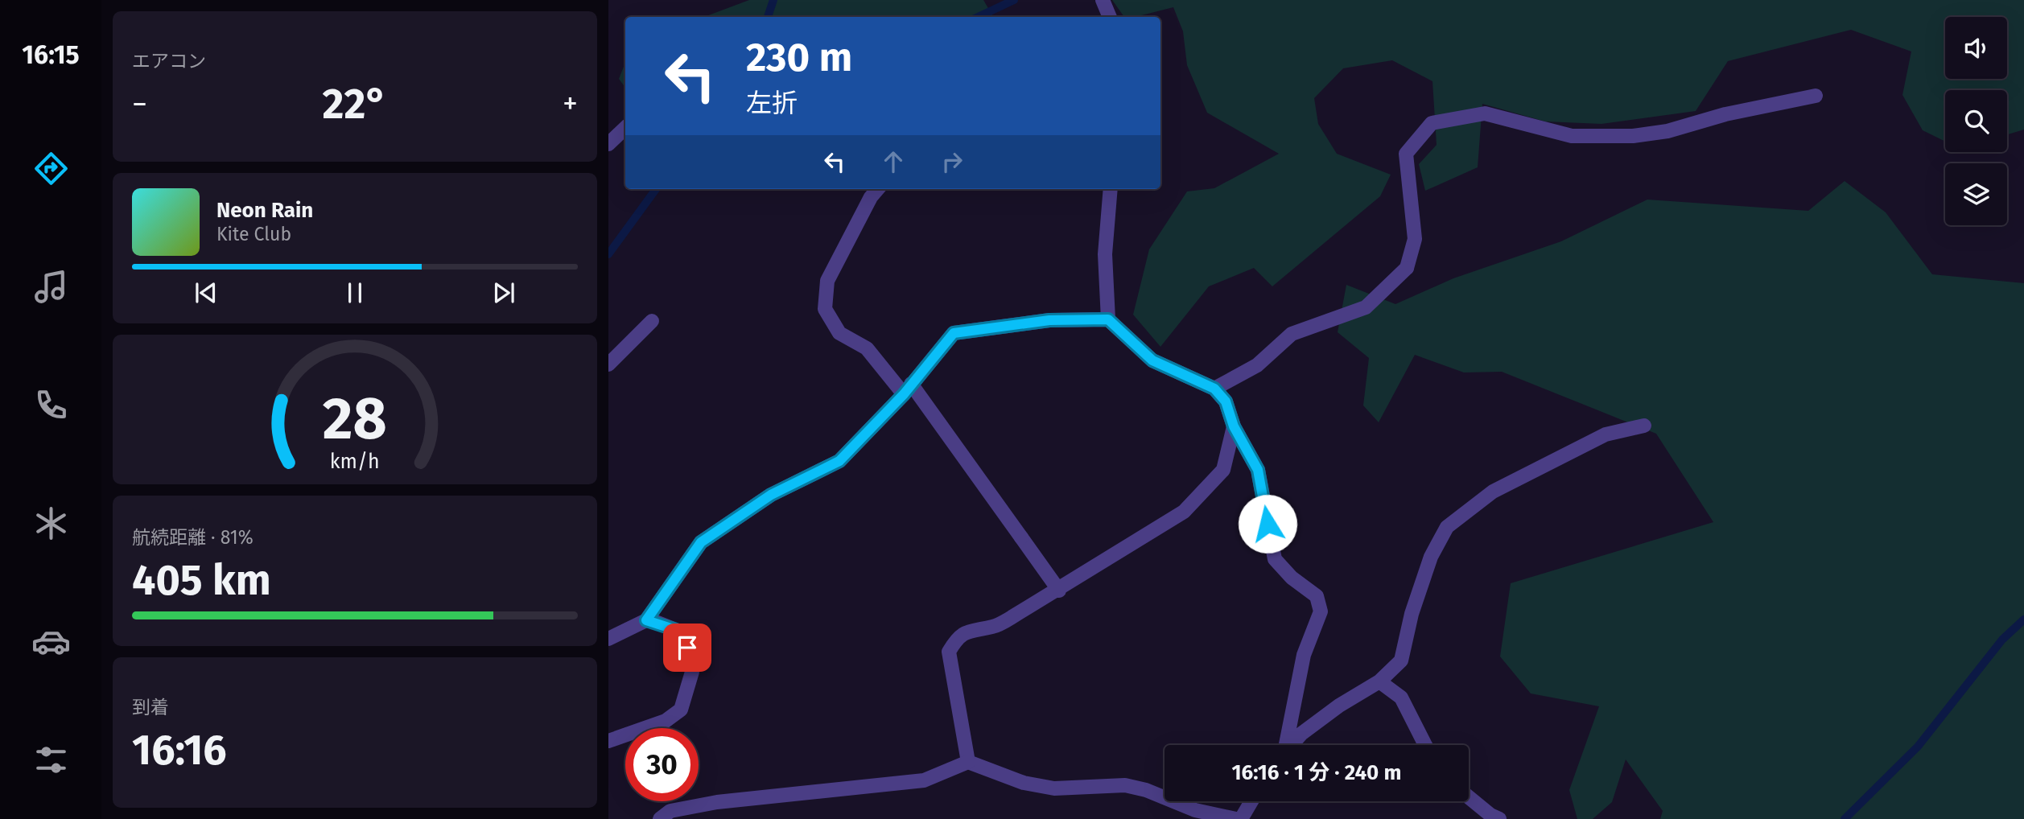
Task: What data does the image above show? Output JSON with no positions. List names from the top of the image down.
{
  "page": {
    "tabs": "16:15",
    "tile": [
      "エアコン",
      ["航続距離 · 81%", "405 km"],
      ["到着", "16:16"]
    ],
    "turn": ["230 m", "左折"],
    "heat": ["−", "22°", "+"],
    "song": ["Neon Rain", "Kite Club"],
    "limit": "30",
    "trip": "16:16 · 1 分 · 240 m",
    "gauge": ["28", "km/h"]
  }
}
